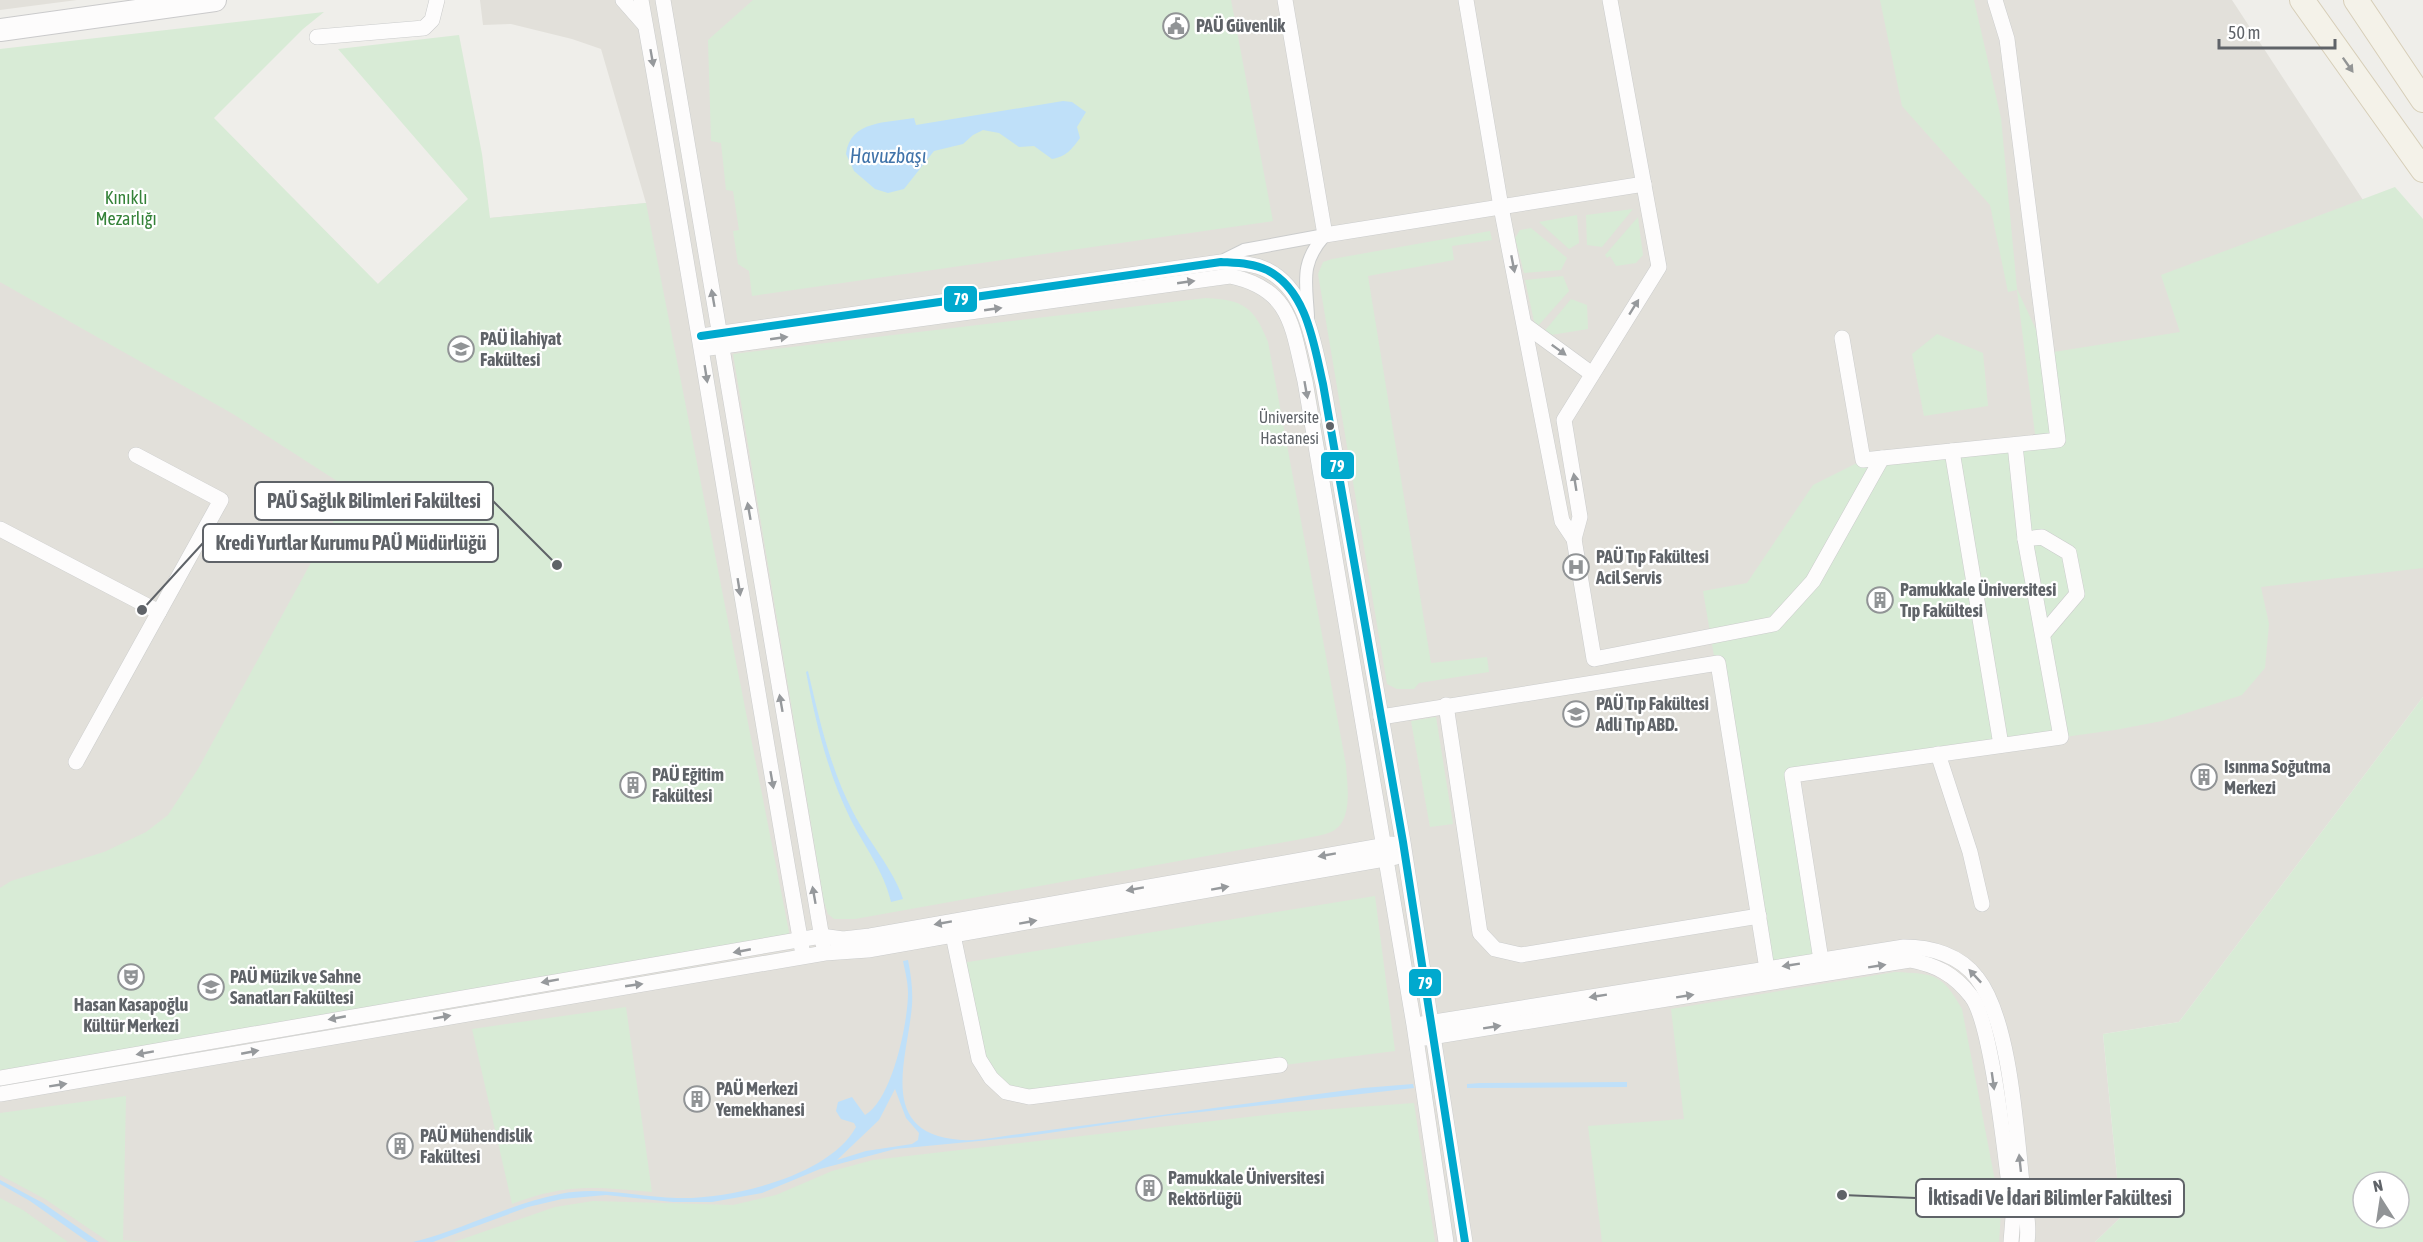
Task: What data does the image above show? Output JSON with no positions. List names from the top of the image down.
{
  "water": ["Havuzbaşı"],
  "parks": ["Kınıklı Mezarlığı"],
  "places": {
    "public building": ["PAÜ Güvenlik"],
    "school or university": ["PAÜ İlahiyat Fakültesi", "PAÜ Tıp Fakültesi Adli Tıp ABD.", "PAÜ Müzik ve Sahne Sanatları Fakültesi"],
    "other": [
      "Üniversite Hastanesi",
      "PAÜ Sağlık Bilimleri Fakültesi",
      "Kredi Yurtlar Kurumu PAÜ Müdürlüğü",
      "İktisadi Ve İdari Bilimler Fakültesi"
    ],
    "hospital": ["PAÜ Tıp Fakültesi Acil Servis"],
    "building": [
      "Pamukkale Üniversitesi Tıp Fakültesi",
      "Isınma Soğutma Merkezi",
      "PAÜ Eğitim Fakültesi",
      "PAÜ Merkezi Yemekhanesi",
      "PAÜ Mühendislik Fakültesi",
      "Pamukkale Üniversitesi Rektörlüğü"
    ],
    "theatre": ["Hasan Kasapoğlu Kültür Merkezi"]
  },
  "lines": ["transit line 79"],
  "scale_bar": "50 m",
  "north": "top"
}
